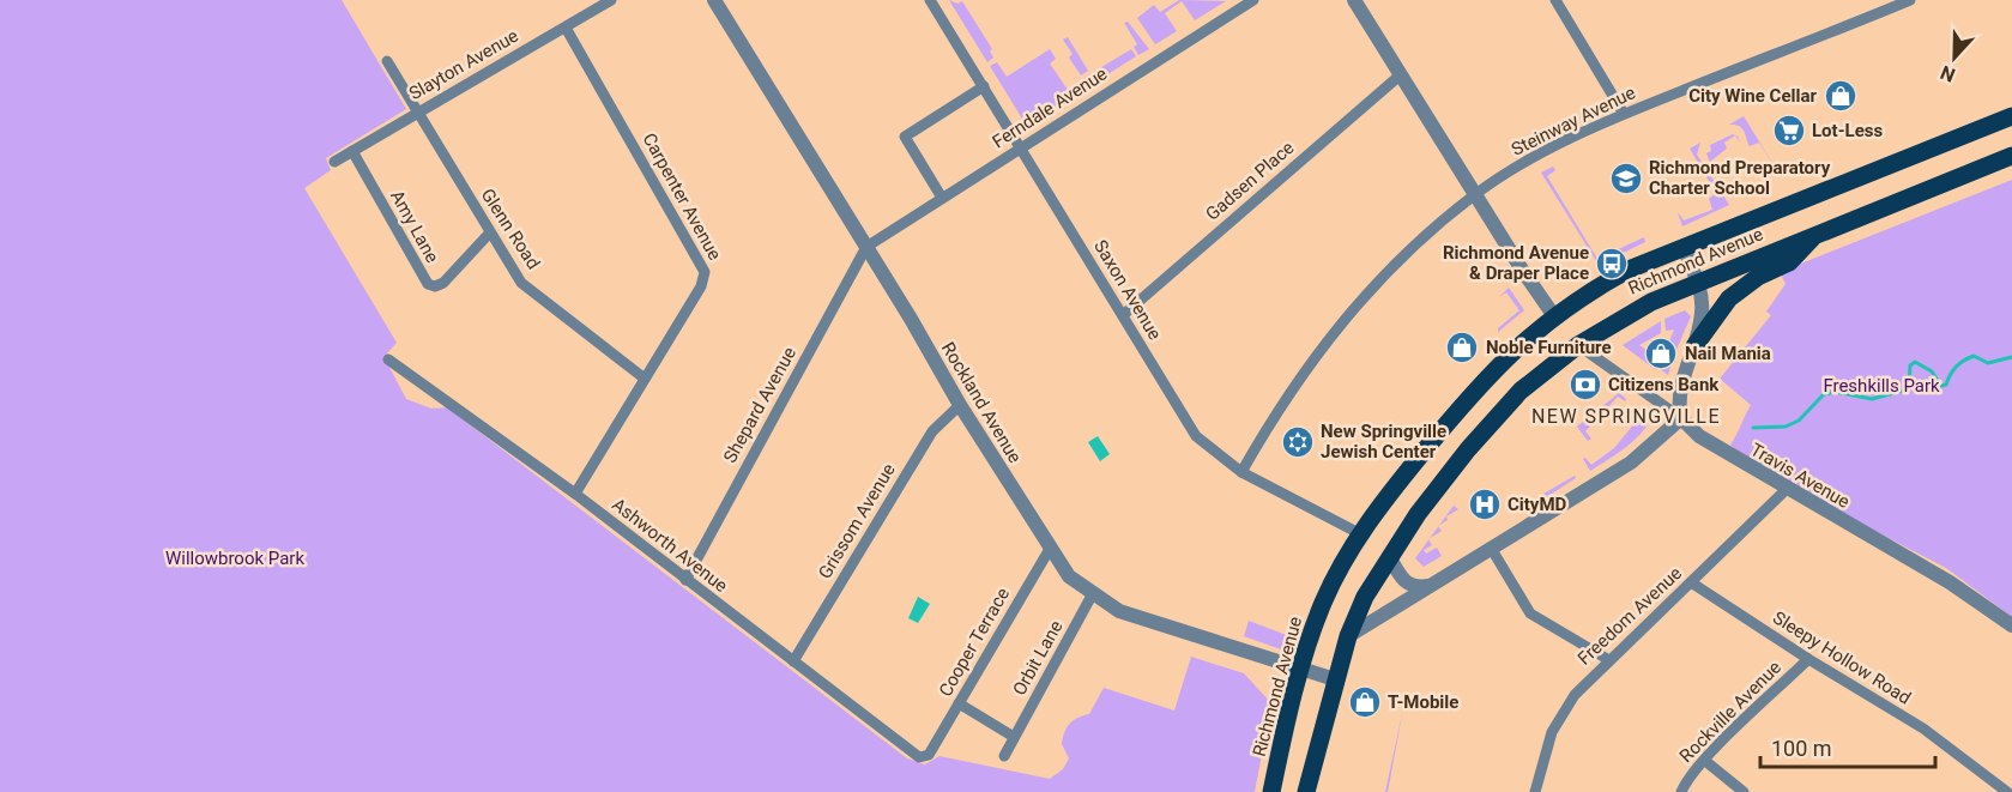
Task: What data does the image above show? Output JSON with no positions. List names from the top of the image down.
{
  "streets": {
    "main road": ["Richmond Avenue"],
    "street": [
      "Slayton Avenue",
      "Ferndale Avenue",
      "Steinway Avenue",
      "Gadsen Place",
      "Carpenter Avenue",
      "Amy Lane",
      "Glenn Road",
      "Saxon Avenue",
      "Rockland Avenue",
      "Shepard Avenue",
      "Travis Avenue",
      "Grissom Avenue",
      "Ashworth Avenue",
      "Freedom Avenue",
      "Cooper Terrace",
      "Orbit Lane",
      "Sleepy Hollow Road",
      "Rockville Avenue"
    ]
  },
  "crossings": [
    ["Slayton Avenue", "Carpenter Avenue"],
    ["Slayton Avenue", "Amy Lane"],
    ["Slayton Avenue", "Glenn Road"],
    ["Ferndale Avenue", "Saxon Avenue"],
    ["Ferndale Avenue", "Rockland Avenue"],
    ["Ferndale Avenue", "Shepard Avenue"],
    ["Steinway Avenue", "Saxon Avenue"],
    ["Gadsen Place", "Saxon Avenue"],
    ["Carpenter Avenue", "Glenn Road"],
    ["Carpenter Avenue", "Ashworth Avenue"],
    ["Amy Lane", "Glenn Road"],
    ["Richmond Avenue", "Saxon Avenue"],
    ["Richmond Avenue", "Rockland Avenue"],
    ["Richmond Avenue", "Travis Avenue"],
    ["Rockland Avenue", "Shepard Avenue"],
    ["Rockland Avenue", "Grissom Avenue"],
    ["Rockland Avenue", "Cooper Terrace"],
    ["Rockland Avenue", "Orbit Lane"],
    ["Shepard Avenue", "Ashworth Avenue"],
    ["Travis Avenue", "Freedom Avenue"],
    ["Grissom Avenue", "Ashworth Avenue"],
    ["Ashworth Avenue", "Cooper Terrace"],
    ["Freedom Avenue", "Sleepy Hollow Road"],
    ["Sleepy Hollow Road", "Rockville Avenue"]
  ],
  "districts": ["NEW SPRINGVILLE"],
  "parks": ["Freshkills Park", "Willowbrook Park"],
  "places": {
    "shop": [
      "City Wine Cellar",
      "Noble Furniture",
      "Nail Mania",
      "T-Mobile"
    ],
    "supermarket": ["Lot-Less"],
    "school or university": ["Richmond Preparatory Charter School"],
    "bus stop": ["Richmond Avenue & Draper Place"],
    "bank": ["Citizens Bank"],
    "synagogue": ["New Springville Jewish Center"],
    "hospital": ["CityMD"]
  },
  "scale_bar": "100 m",
  "north": "bottom"
}
